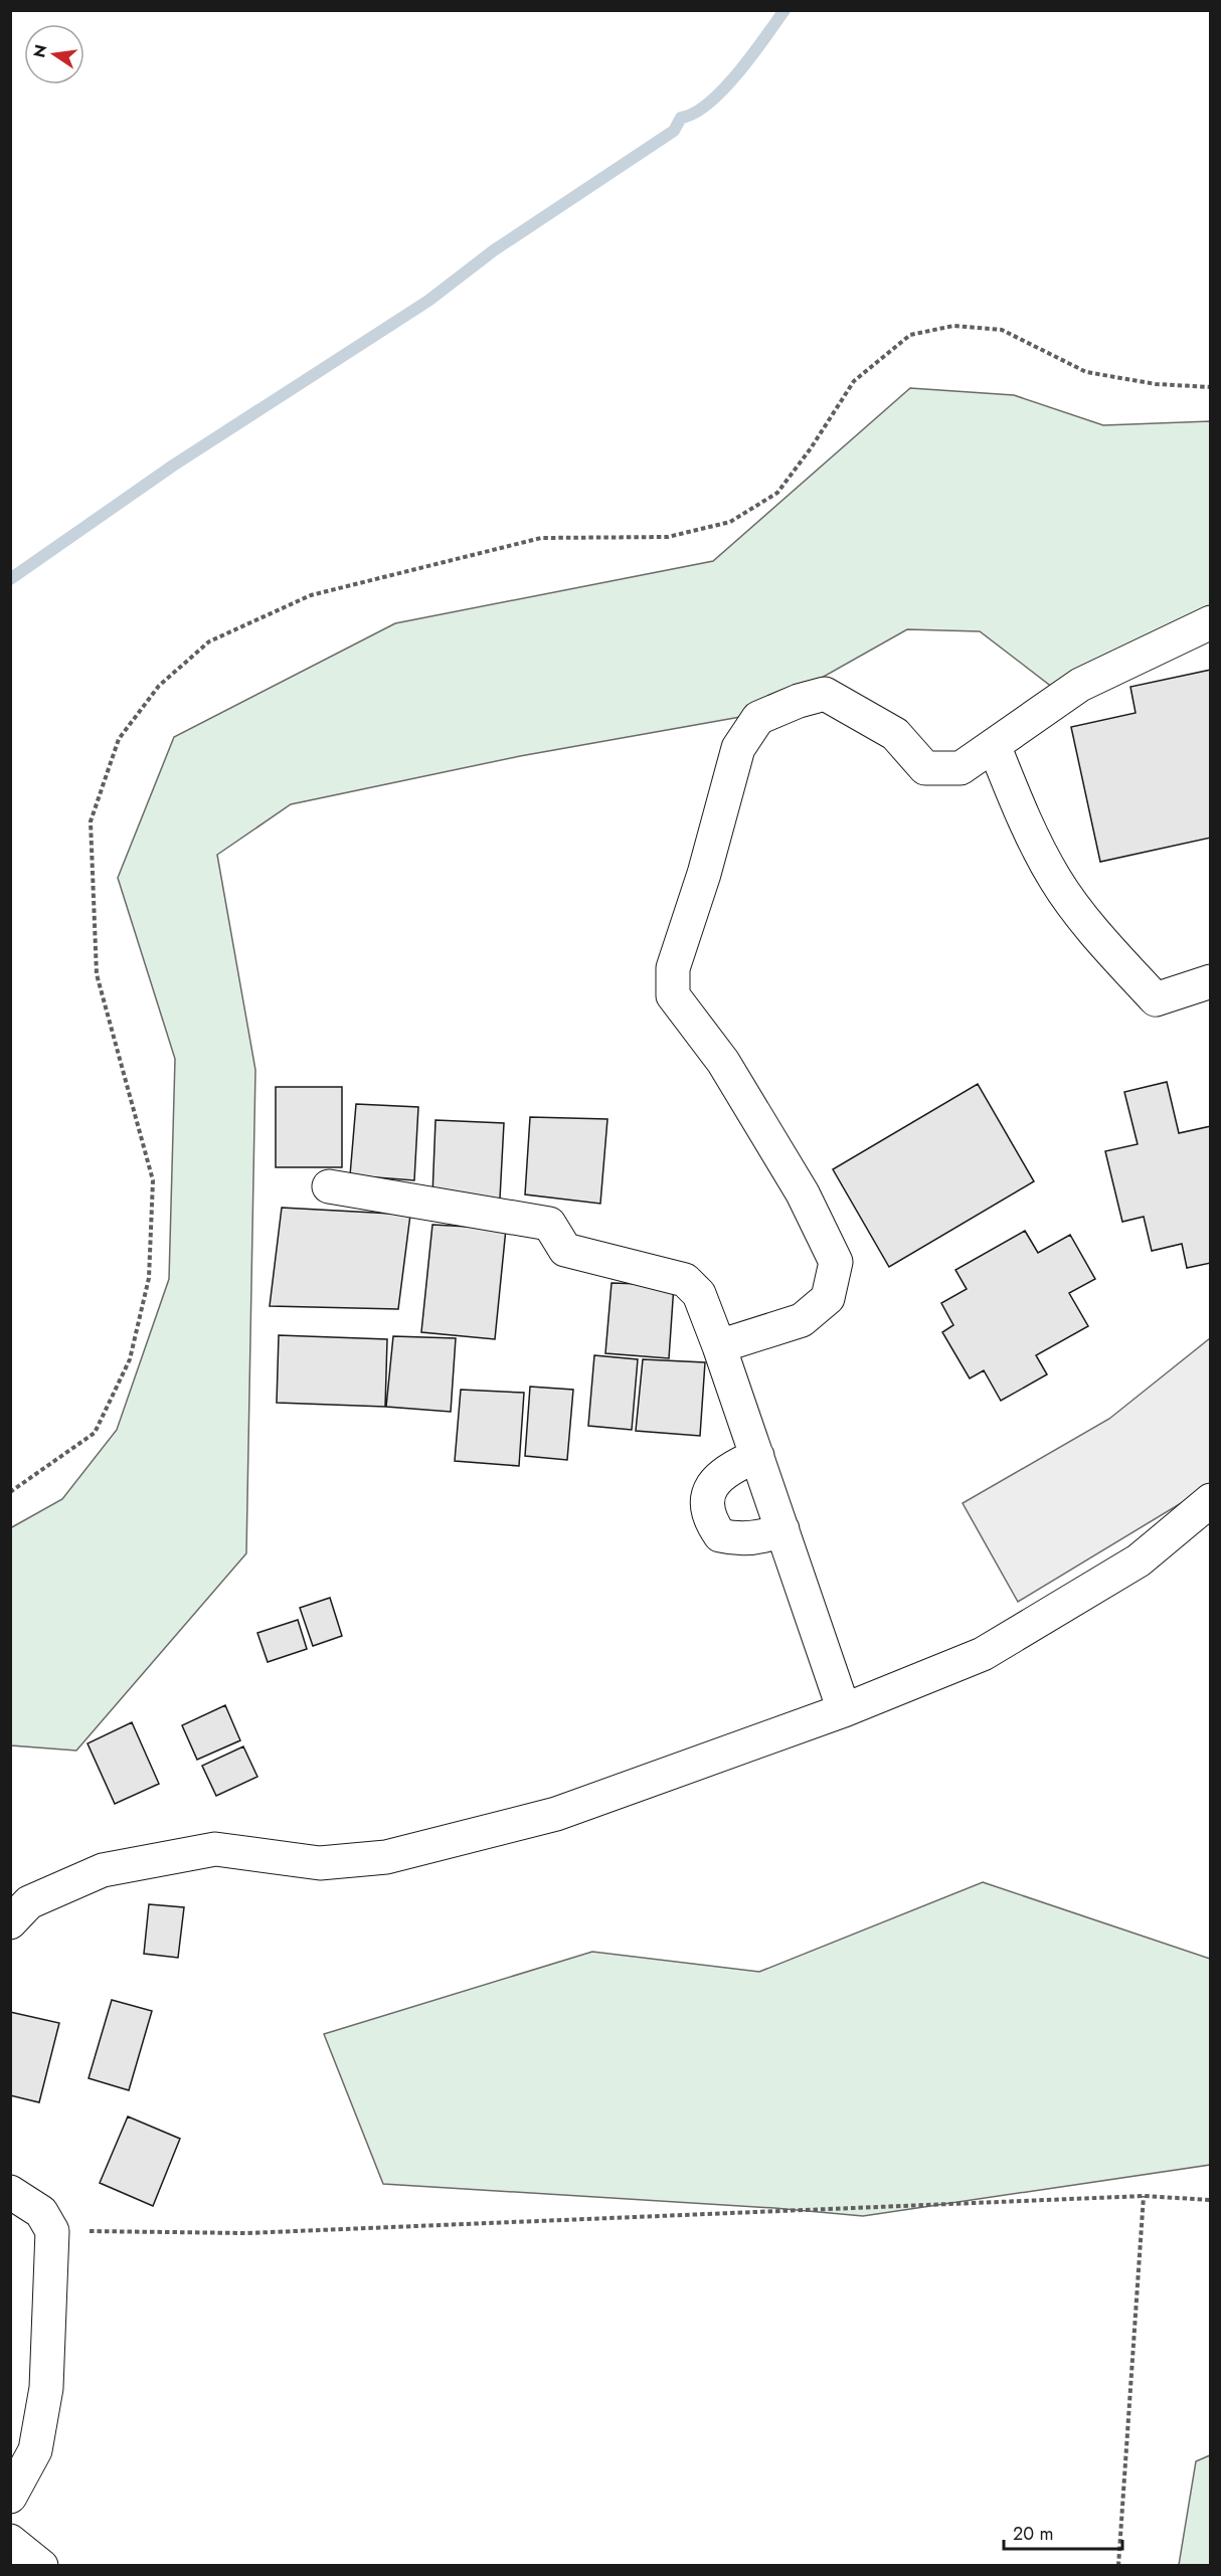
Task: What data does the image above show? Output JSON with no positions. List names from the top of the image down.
{
  "scale_bar": "20 m",
  "north": "left"
}
